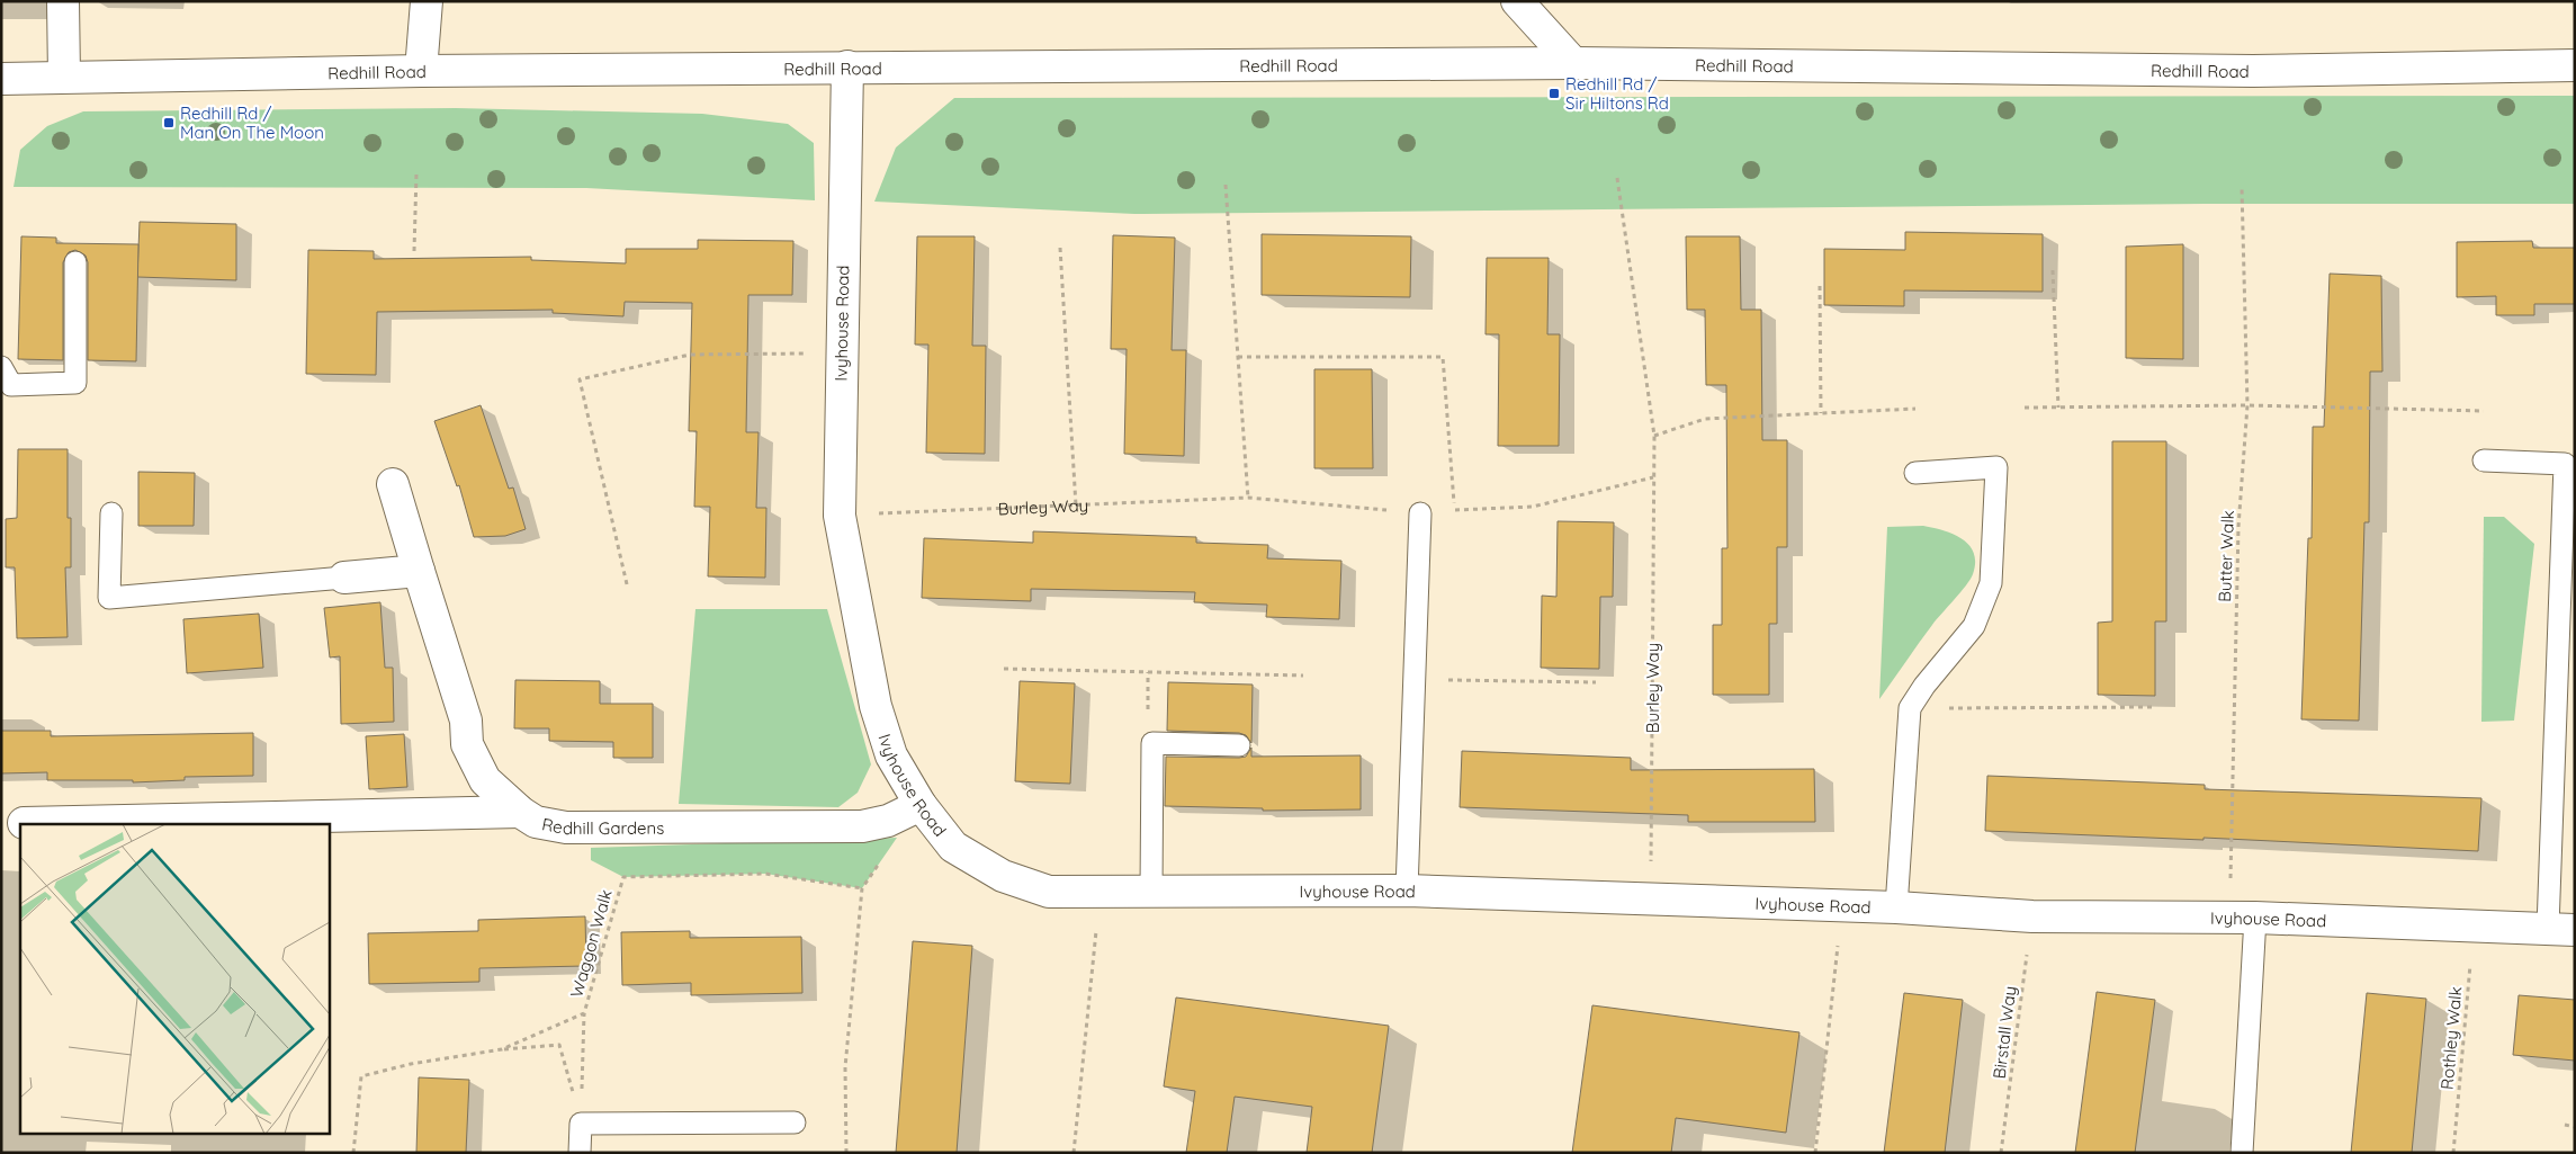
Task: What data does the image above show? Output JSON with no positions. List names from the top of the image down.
{
  "streets": {
    "street": ["Redhill Road", "Ivyhouse Road", "Redhill Gardens"],
    "path": [
      "Burley Way",
      "Butter Walk",
      "Waggon Walk",
      "Birstall Way",
      "Rothley Walk"
    ]
  },
  "crossings": [
    ["Redhill Road", "Ivyhouse Road"],
    ["Ivyhouse Road", "Burley Way"],
    ["Ivyhouse Road", "Butter Walk"],
    ["Ivyhouse Road", "Redhill Gardens"],
    ["Ivyhouse Road", "Birstall Way"],
    ["Ivyhouse Road", "Rothley Walk"]
  ],
  "places": {
    "transit": ["Redhill Rd / Sir Hiltons Rd", "Redhill Rd / Man On The Moon"]
  }
}
